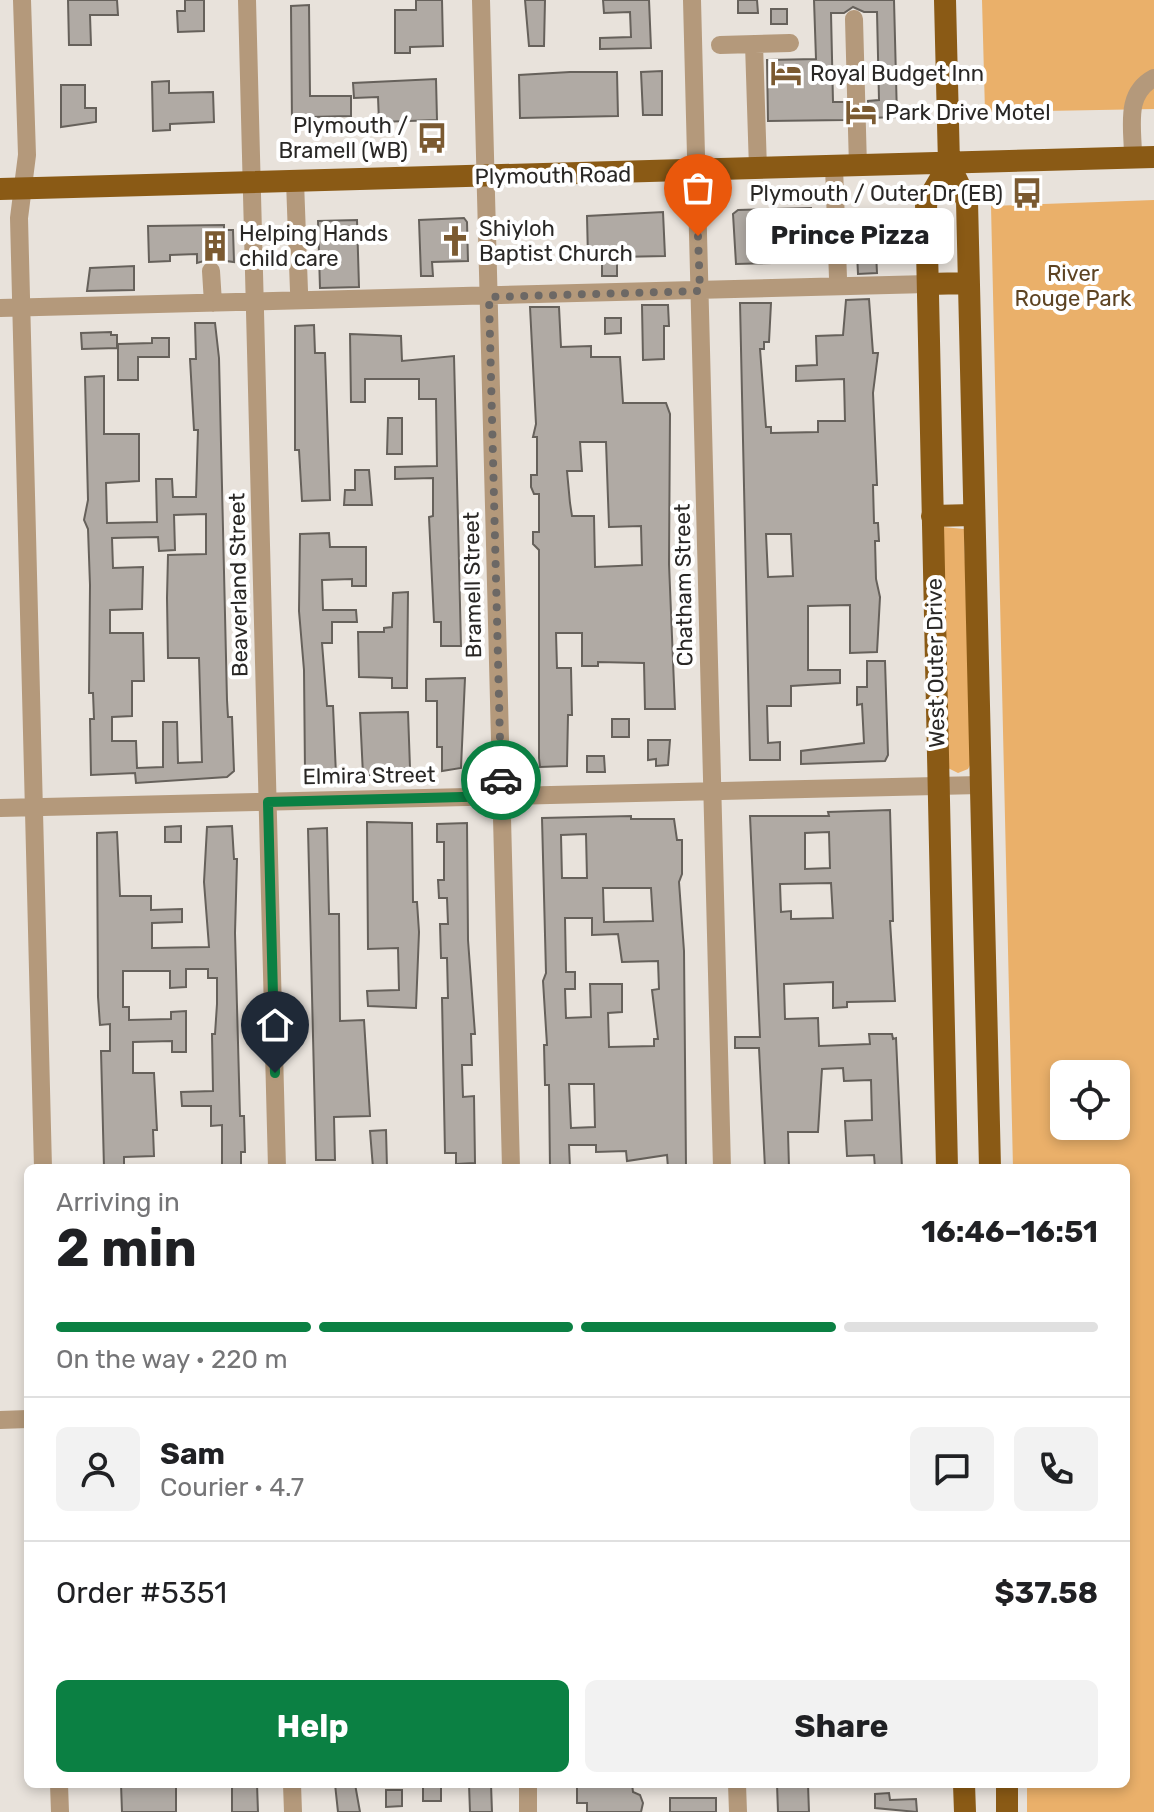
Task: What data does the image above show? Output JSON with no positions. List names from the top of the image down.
{
  "streets": {
    "main road": ["Plymouth Road", "West Outer Drive"],
    "street": [
      "Beaverland Street",
      "Bramell Street",
      "Chatham Street",
      "Elmira Street"
    ]
  },
  "crossings": [
    ["Plymouth Road", "Beaverland Street"],
    ["Plymouth Road", "Bramell Street"],
    ["Plymouth Road", "Chatham Street"],
    ["Plymouth Road", "West Outer Drive"],
    ["Beaverland Street", "Elmira Street"],
    ["Bramell Street", "Elmira Street"],
    ["Chatham Street", "Elmira Street"],
    ["West Outer Drive", "Elmira Street"]
  ],
  "parks": ["River Rouge Park"],
  "places": {
    "hotel": ["Royal Budget Inn", "Park Drive Motel"],
    "bus stop": ["Plymouth / Bramell (WB)", "Plymouth / Outer Dr (EB)"],
    "other": ["Prince Pizza"],
    "church": ["Shiyloh Baptist Church"],
    "building": ["Helping Hands child care"]
  },
  "page": {
    "bubble": "Prince Pizza",
    "heading": ["2 min", "Arriving in", "16:46–16:51"],
    "panel": [
      "Sam",
      "Courier · 4.7",
      "Order #5351",
      "$37.58"
    ],
    "bar": "On the way · 220 m",
    "buttons": ["Help", "Share"]
  }
}
